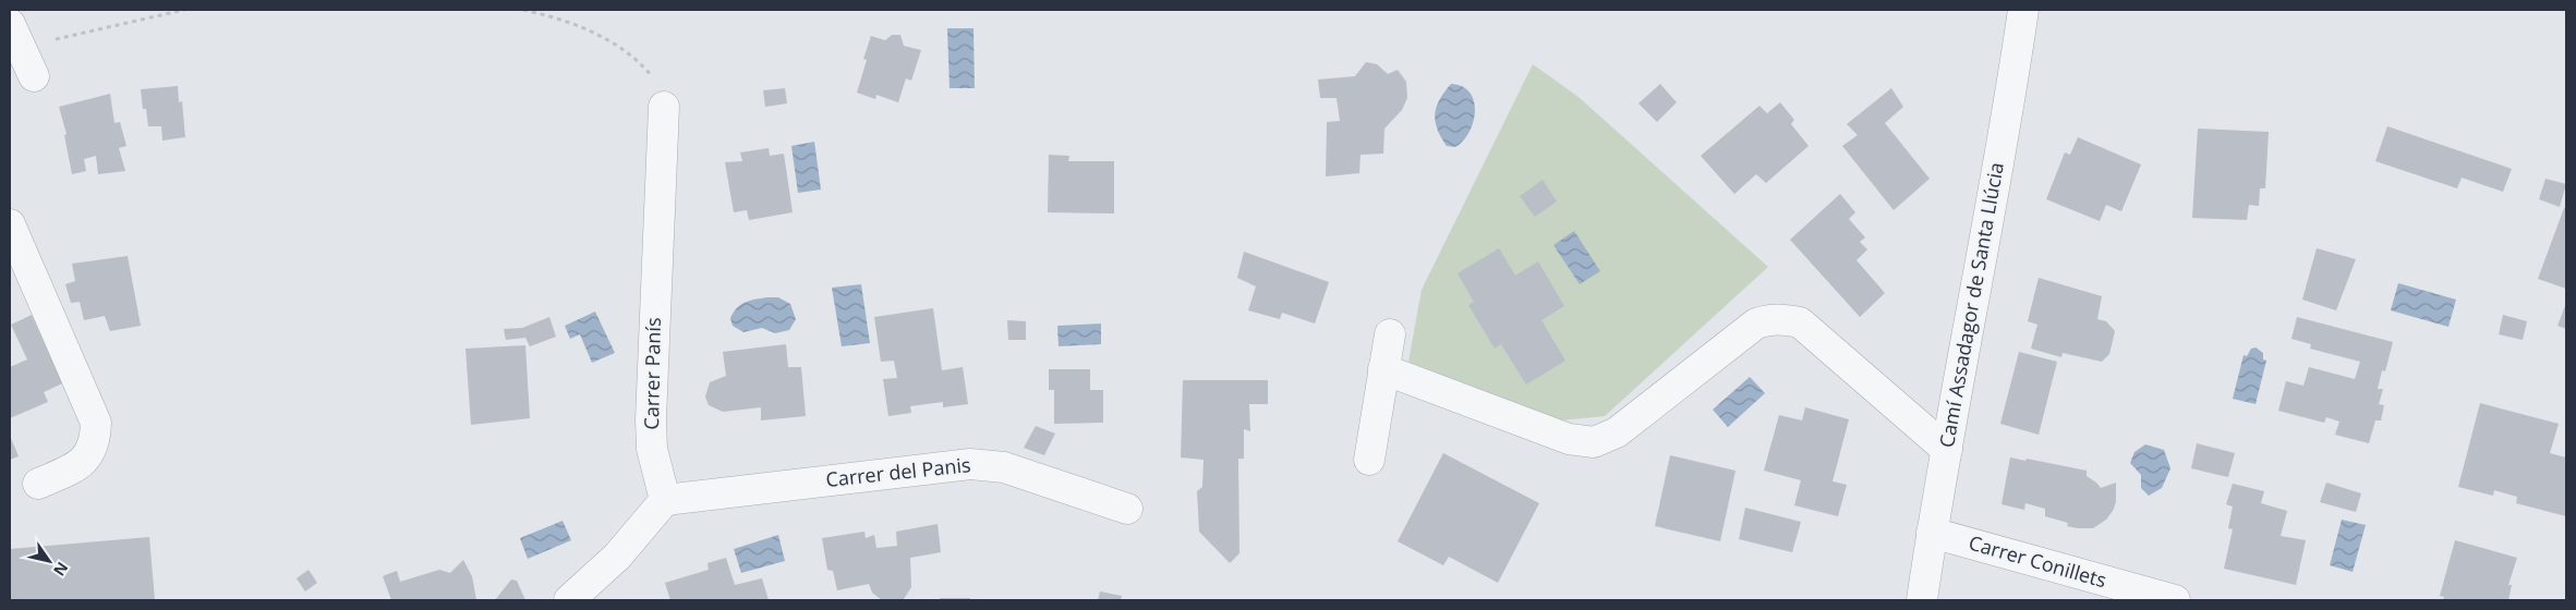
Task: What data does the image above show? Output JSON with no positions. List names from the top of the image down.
{
  "streets": {
    "street": [
      "Camí Assadagor de Santa Llúcia",
      "Carrer Panís",
      "Carrer del Panis",
      "Carrer Conillets"
    ]
  },
  "crossings": [
    ["Camí Assadagor de Santa Llúcia", "Carrer Conillets"],
    ["Carrer Panís", "Carrer del Panis"]
  ],
  "north": "bottom right"
}
